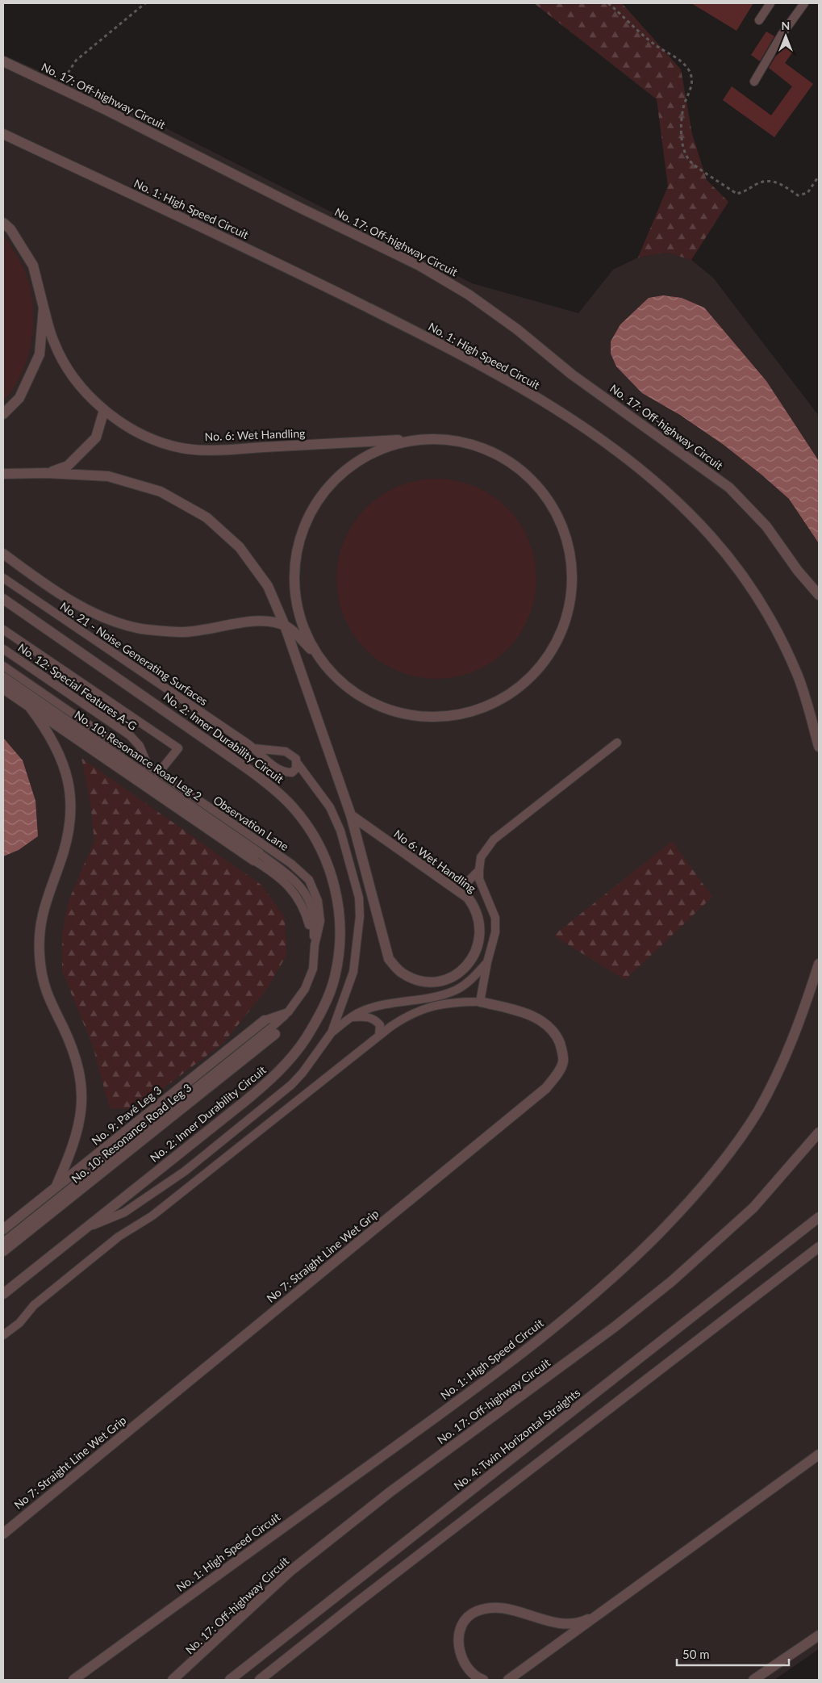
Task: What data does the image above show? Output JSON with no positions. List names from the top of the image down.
{
  "streets": {
    "street": [
      "No. 17: Off-highway Circuit",
      "No. 1: High Speed Circuit",
      "No. 6: Wet Handling",
      "No. 2: Inner Durability Circuit",
      "No. 10: Resonance Road Leg 2",
      "No 6: Wet Handling",
      "No. 9: Pavé Leg 3",
      "No. 10: Resonance Road Leg 3",
      "No 7: Straight Line Wet Grip",
      "No. 4: Twin Horizontal Straights"
    ],
    "lane": ["No. 21 - Noise Generating Surfaces", "No. 12: Special Features A-G", "Observation Lane"]
  },
  "crossings": [
    ["No. 12: Special Features A-G", "Observation Lane"]
  ],
  "scale_bar": "50 m",
  "north": "top"
}
